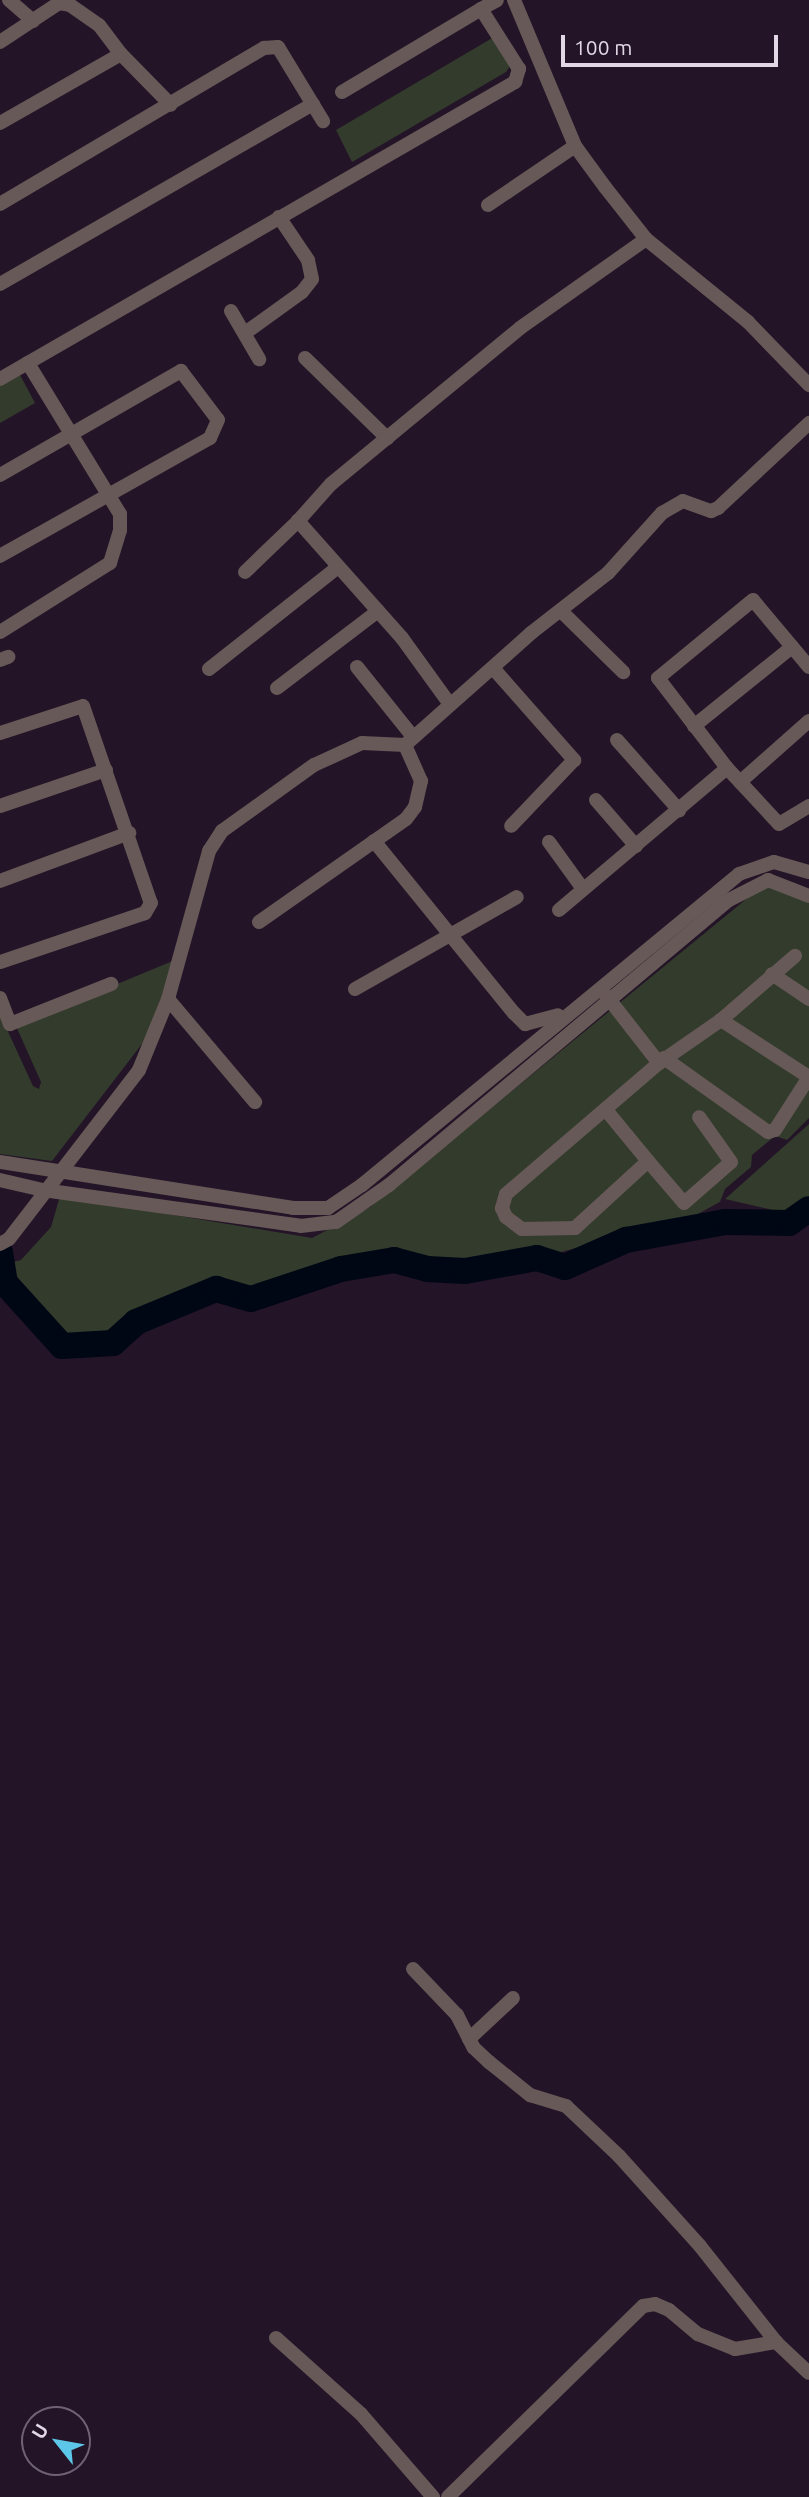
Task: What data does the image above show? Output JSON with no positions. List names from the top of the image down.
{
  "scale_bar": "100 m",
  "north": "top left"
}
